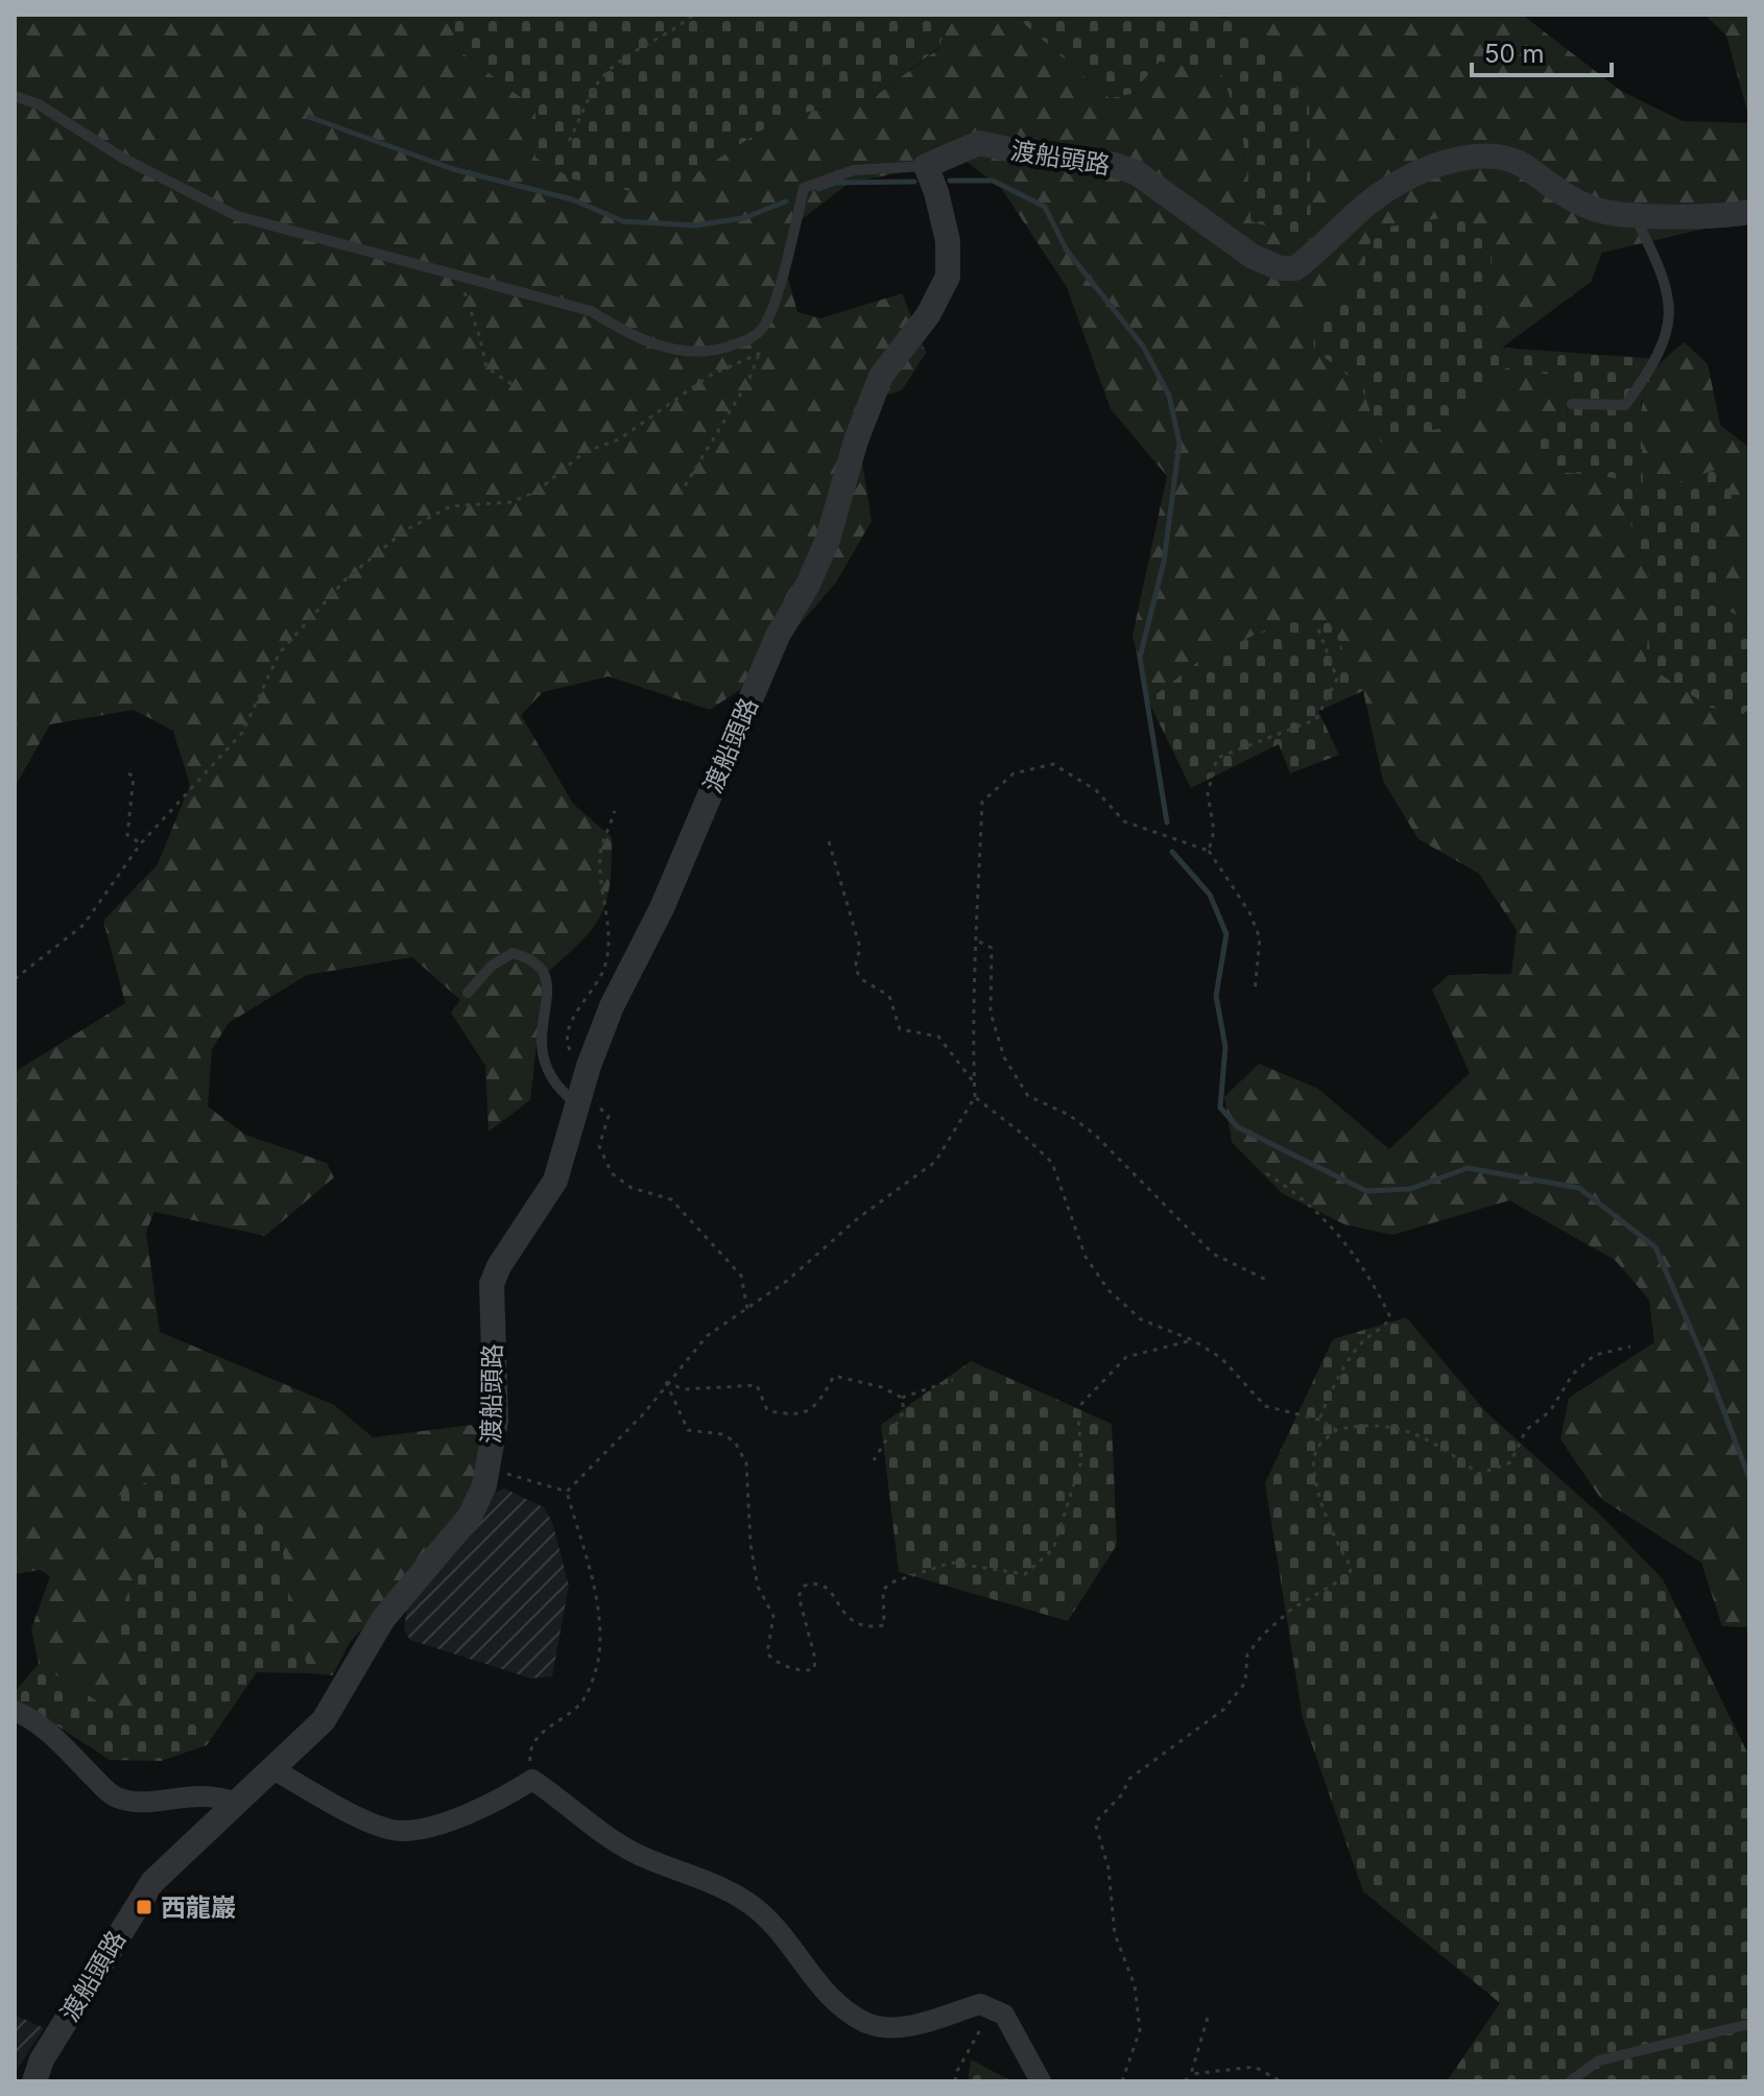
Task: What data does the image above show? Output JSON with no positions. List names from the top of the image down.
{
  "streets": {
    "street": ["渡船頭路"]
  },
  "places": {
    "transit": ["西龍巖"]
  },
  "scale_bar": "50 m"
}
